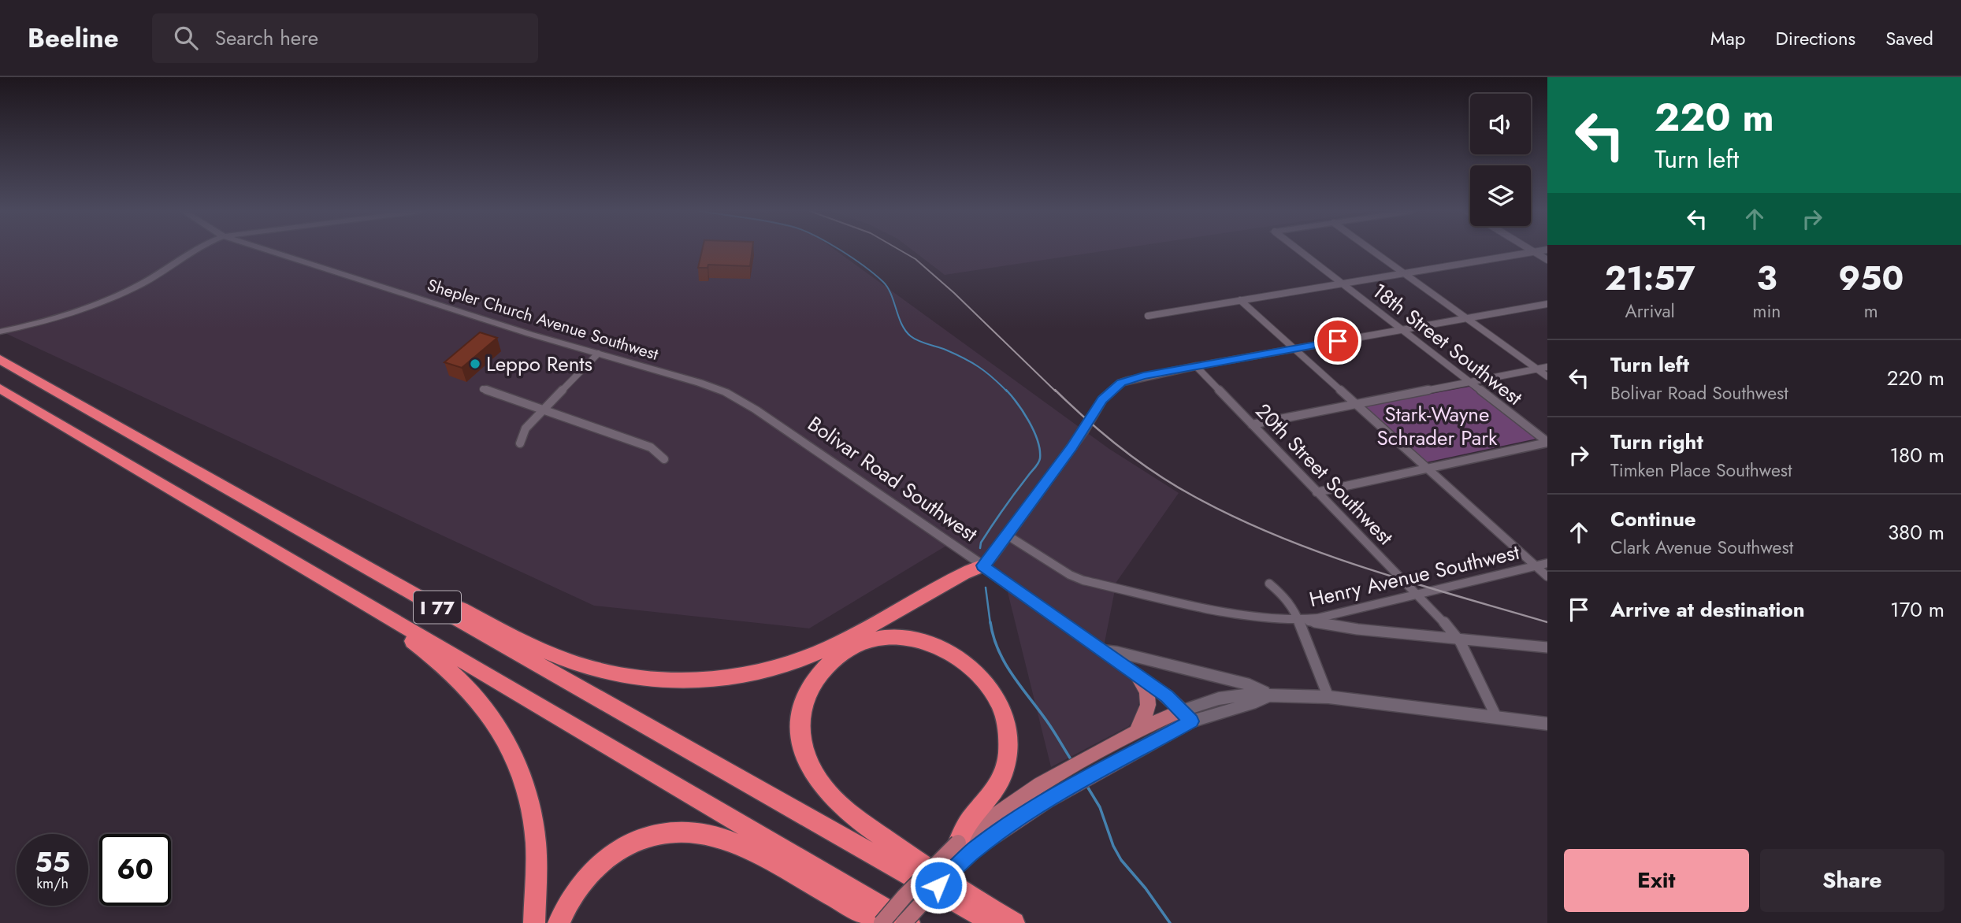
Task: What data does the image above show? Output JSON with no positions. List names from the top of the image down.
{
  "streets": {
    "highway": ["I 77"],
    "main road": ["Bolivar Road Southwest"],
    "street": [
      "Shepler Church Avenue Southwest",
      "18th Street Southwest",
      "20th Street Southwest",
      "Henry Avenue Southwest"
    ]
  },
  "crossings": [
    ["Shepler Church Avenue Southwest", "Bolivar Road Southwest"],
    ["20th Street Southwest", "Henry Avenue Southwest"]
  ],
  "parks": ["Stark-Wayne Schrader Park"],
  "places": ["Leppo Rents"],
  "page": {
    "header": "Beeline",
    "search": "Search here",
    "nav": ["Map", "Directions", "Saved"],
    "turn": ["220 m", "Turn left"],
    "eta": [
      "21:57",
      "Arrival",
      "3",
      "min",
      "950",
      "m"
    ],
    "list": [
      {
        "name": "Turn left",
        "note": "Bolivar Road Southwest",
        "value": "220 m"
      },
      {
        "name": "Turn right",
        "note": "Timken Place Southwest",
        "value": "180 m"
      },
      {
        "name": "Continue",
        "note": "Clark Avenue Southwest",
        "value": "380 m"
      },
      {
        "name": "Arrive at destination",
        "value": "170 m"
      }
    ],
    "speed": "55 km/h",
    "limit": "60",
    "buttons": ["Exit", "Share"]
  }
}
